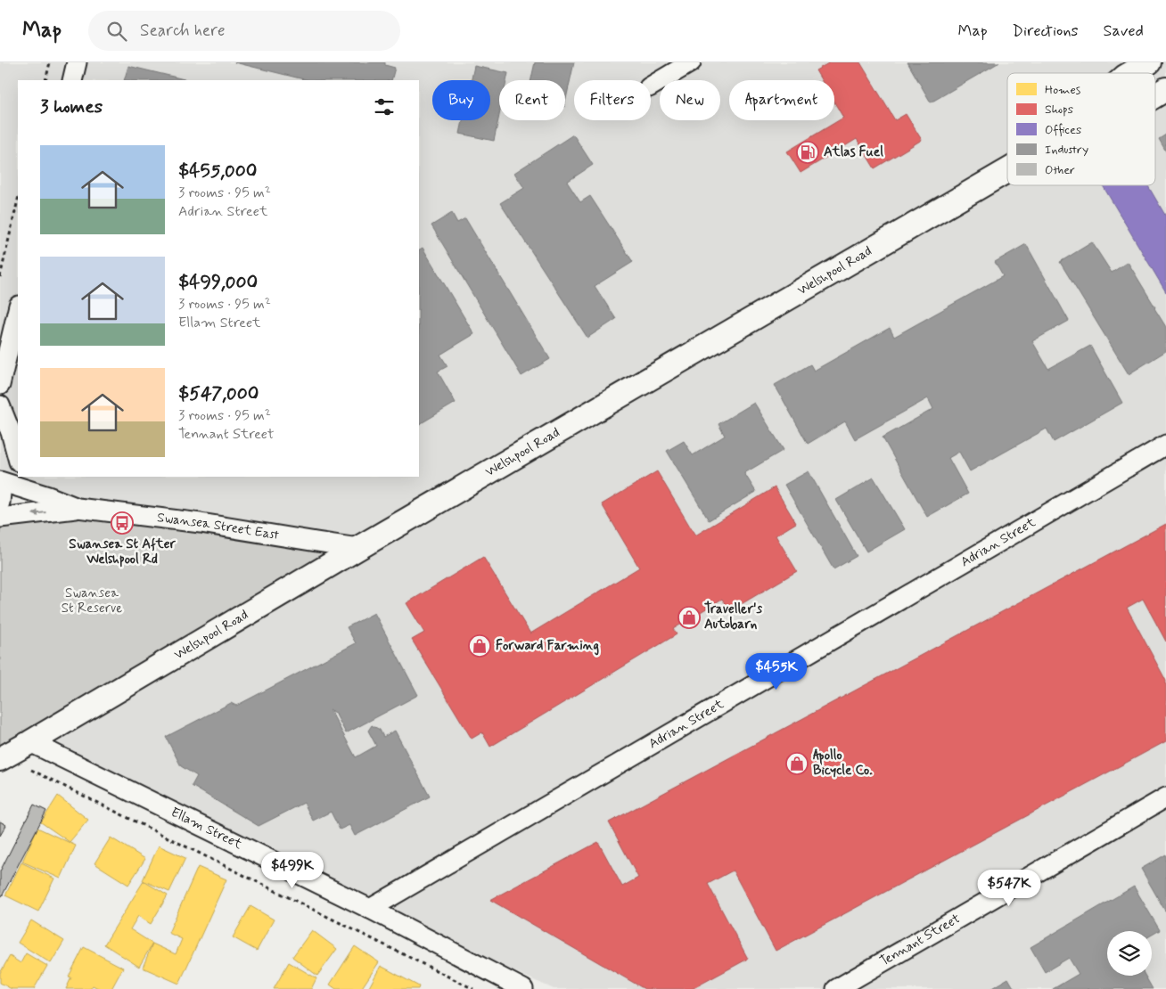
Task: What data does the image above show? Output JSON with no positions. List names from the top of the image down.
{
  "streets": {
    "main road": ["Welshpool Road"],
    "street": [
      "Swansea Street East",
      "Adrian Street",
      "Ellam Street",
      "Tennant Street"
    ]
  },
  "crossings": [
    ["Welshpool Road", "Swansea Street East"],
    ["Welshpool Road", "Ellam Street"],
    ["Adrian Street", "Ellam Street"]
  ],
  "parks": ["Swansea St Reserve"],
  "places": {
    "fuel station": ["Atlas Fuel"],
    "bus stop": ["Swansea St After Welshpool Rd"],
    "shop": ["Traveller's Autobarn", "Forward Farming", "Apollo Bicycle Co."]
  },
  "legend": [
    "Homes",
    "Shops",
    "Offices",
    "Industry",
    "Other"
  ],
  "page": {
    "header": "Map",
    "search": "Search here",
    "nav": ["Map", "Directions", "Saved"],
    "chip": [
      "Buy",
      "Rent",
      "Filters",
      "New",
      "Apartment"
    ],
    "heading": "3 homes",
    "list": [
      {
        "name": "$455,000",
        "note": "3 rooms · 95 m² · Adrian Street"
      },
      {
        "name": "$499,000",
        "note": "3 rooms · 95 m² · Ellam Street"
      },
      {
        "name": "$547,000",
        "note": "3 rooms · 95 m² · Tennant Street"
      }
    ],
    "price": ["$455K", "$499K", "$547K"]
  }
}
